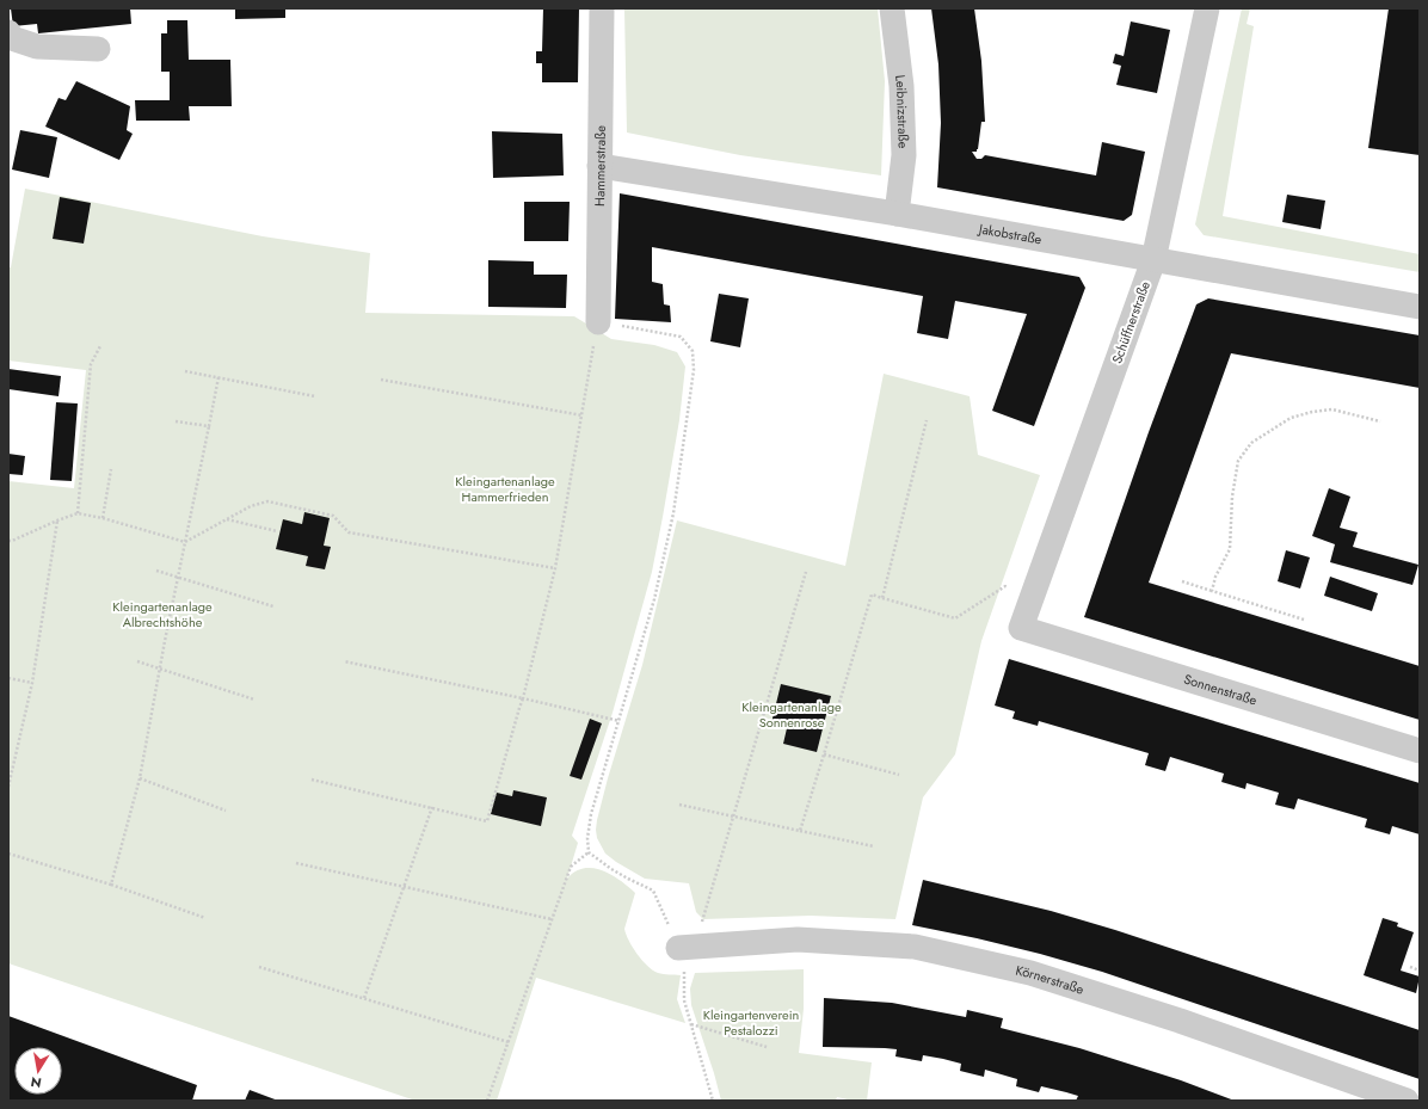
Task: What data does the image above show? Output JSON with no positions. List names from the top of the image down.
{
  "streets": {
    "street": [
      "Leibnizstraße",
      "Hammerstraße",
      "Jakobstraße",
      "Schüffnerstraße",
      "Sonnenstraße",
      "Körnerstraße"
    ]
  },
  "crossings": [
    ["Leibnizstraße", "Jakobstraße"],
    ["Hammerstraße", "Jakobstraße"],
    ["Jakobstraße", "Schüffnerstraße"],
    ["Schüffnerstraße", "Sonnenstraße"]
  ],
  "parks": [
    "Kleingartenanlage Hammerfrieden",
    "Kleingartenanlage Albrechtshöhe",
    "Kleingartenanlage Sonnenrose",
    "Kleingartenverein Pestalozzi"
  ],
  "north": "bottom"
}
